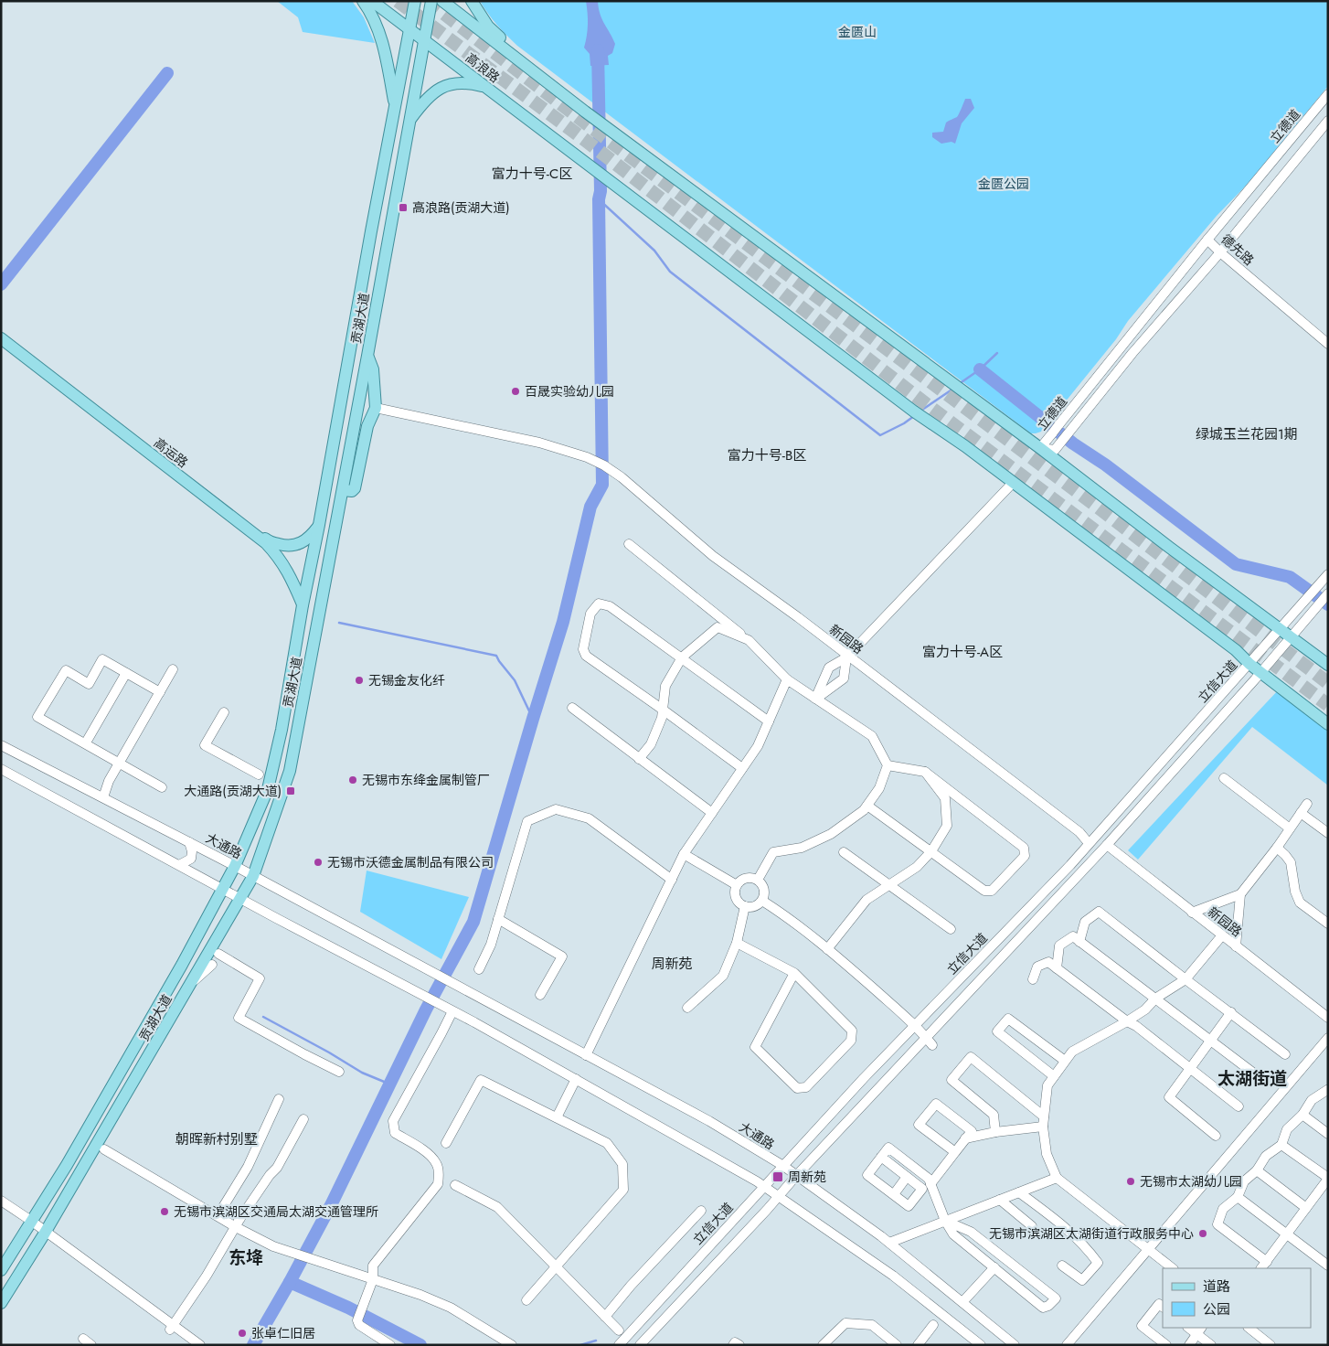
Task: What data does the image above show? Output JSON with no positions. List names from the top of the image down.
{
  "streets": {
    "main road": ["高浪路", "贡湖大道", "高运路"],
    "street": [
      "立德道",
      "德先路",
      "新园路",
      "立信大道",
      "大通路"
    ]
  },
  "crossings": [
    ["高浪路", "贡湖大道"],
    ["高浪路", "立信大道"],
    ["立德道", "德先路"],
    ["贡湖大道", "高运路"],
    ["贡湖大道", "大通路"],
    ["新园路", "立信大道"],
    ["立信大道", "大通路"]
  ],
  "districts": [
    "富力十号-C区",
    "绿城玉兰花园1期",
    "富力十号-B区",
    "富力十号-A区",
    "周新苑",
    "太湖街道",
    "朝晖新村别墅",
    "东鿍"
  ],
  "parks": ["金匮山", "金匮公园"],
  "places": {
    "transit": ["高浪路(贡湖大道)", "大通路(贡湖大道)", "周新苑"],
    "other": [
      "百晟实验幼儿园",
      "无锡金友化纤",
      "无锡市东绛金属制管厂",
      "无锡市沃德金属制品有限公司",
      "无锡市太湖幼儿园",
      "无锡市滨湖区交通局太湖交通管理所",
      "无锡市滨湖区太湖街道行政服务中心",
      "张卓仁旧居"
    ]
  },
  "legend": ["道路", "公园"]
}
